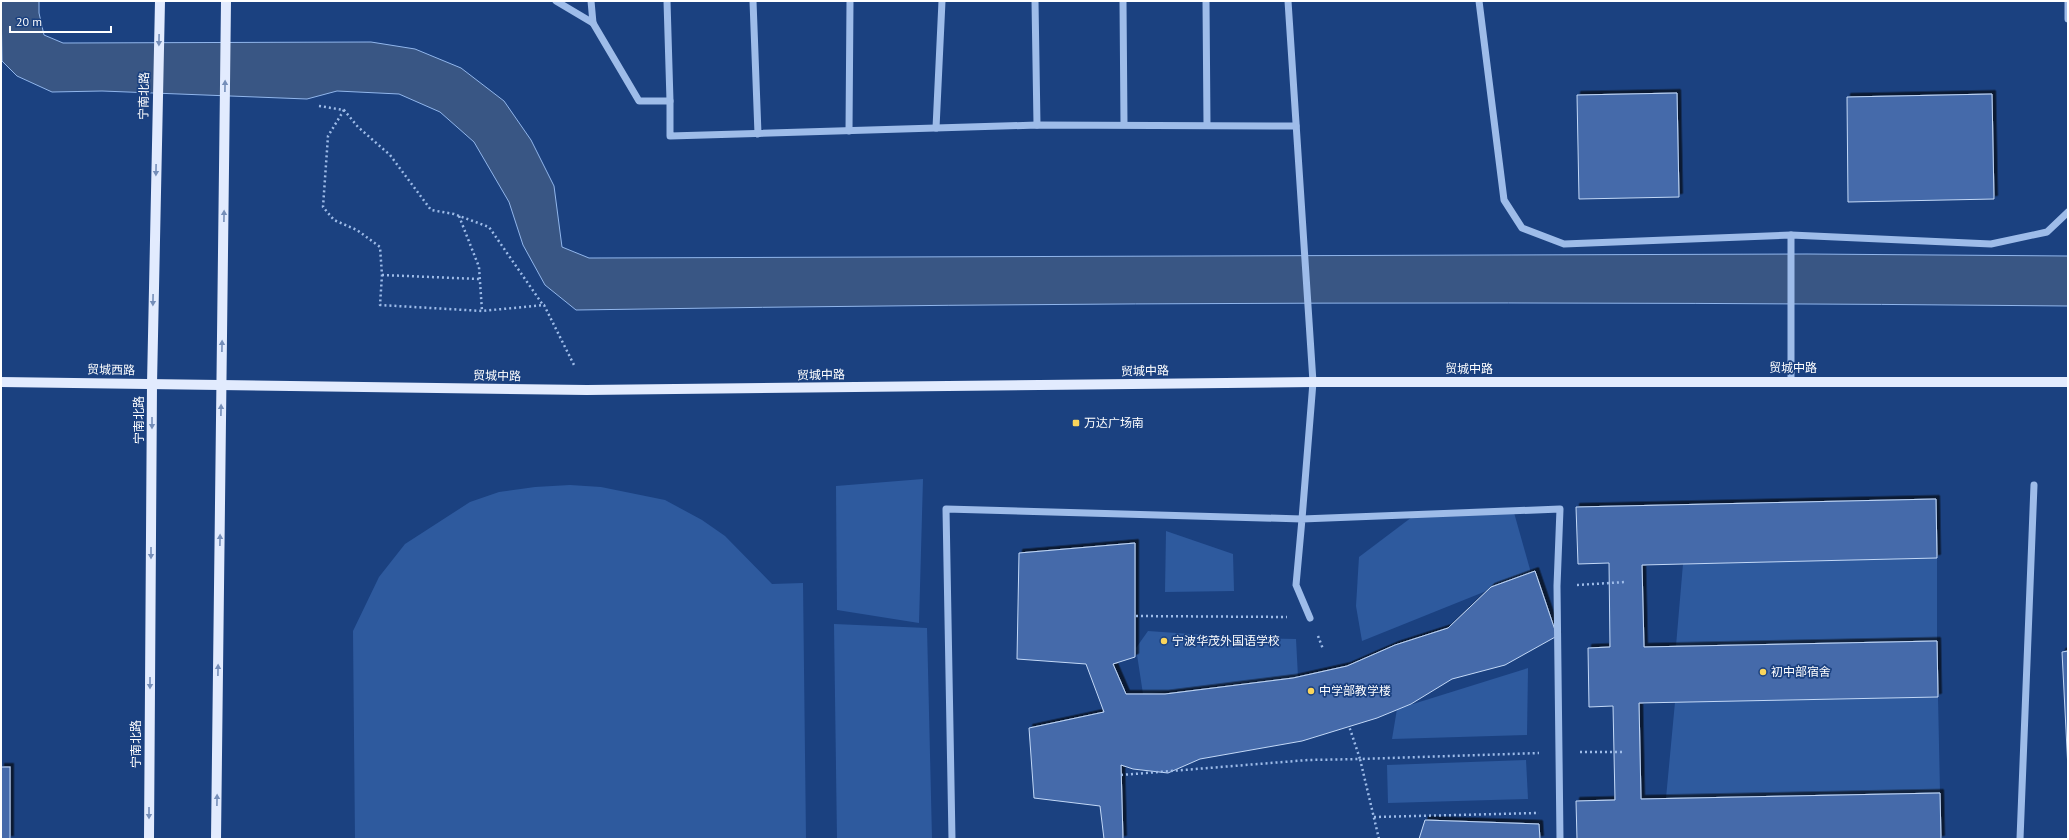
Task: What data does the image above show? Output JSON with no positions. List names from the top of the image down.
{
  "streets": {
    "main road": ["宁南北路", "贸城中路", "贸城西路"]
  },
  "crossings": [
    ["宁南北路", "贸城西路"],
    ["贸城中路", "贸城西路"]
  ],
  "places": {
    "transit": ["万达广场南"],
    "other": ["宁波华茂外国语学校", "初中部宿舍", "中学部教学楼"]
  },
  "scale_bar": "20 m"
}
